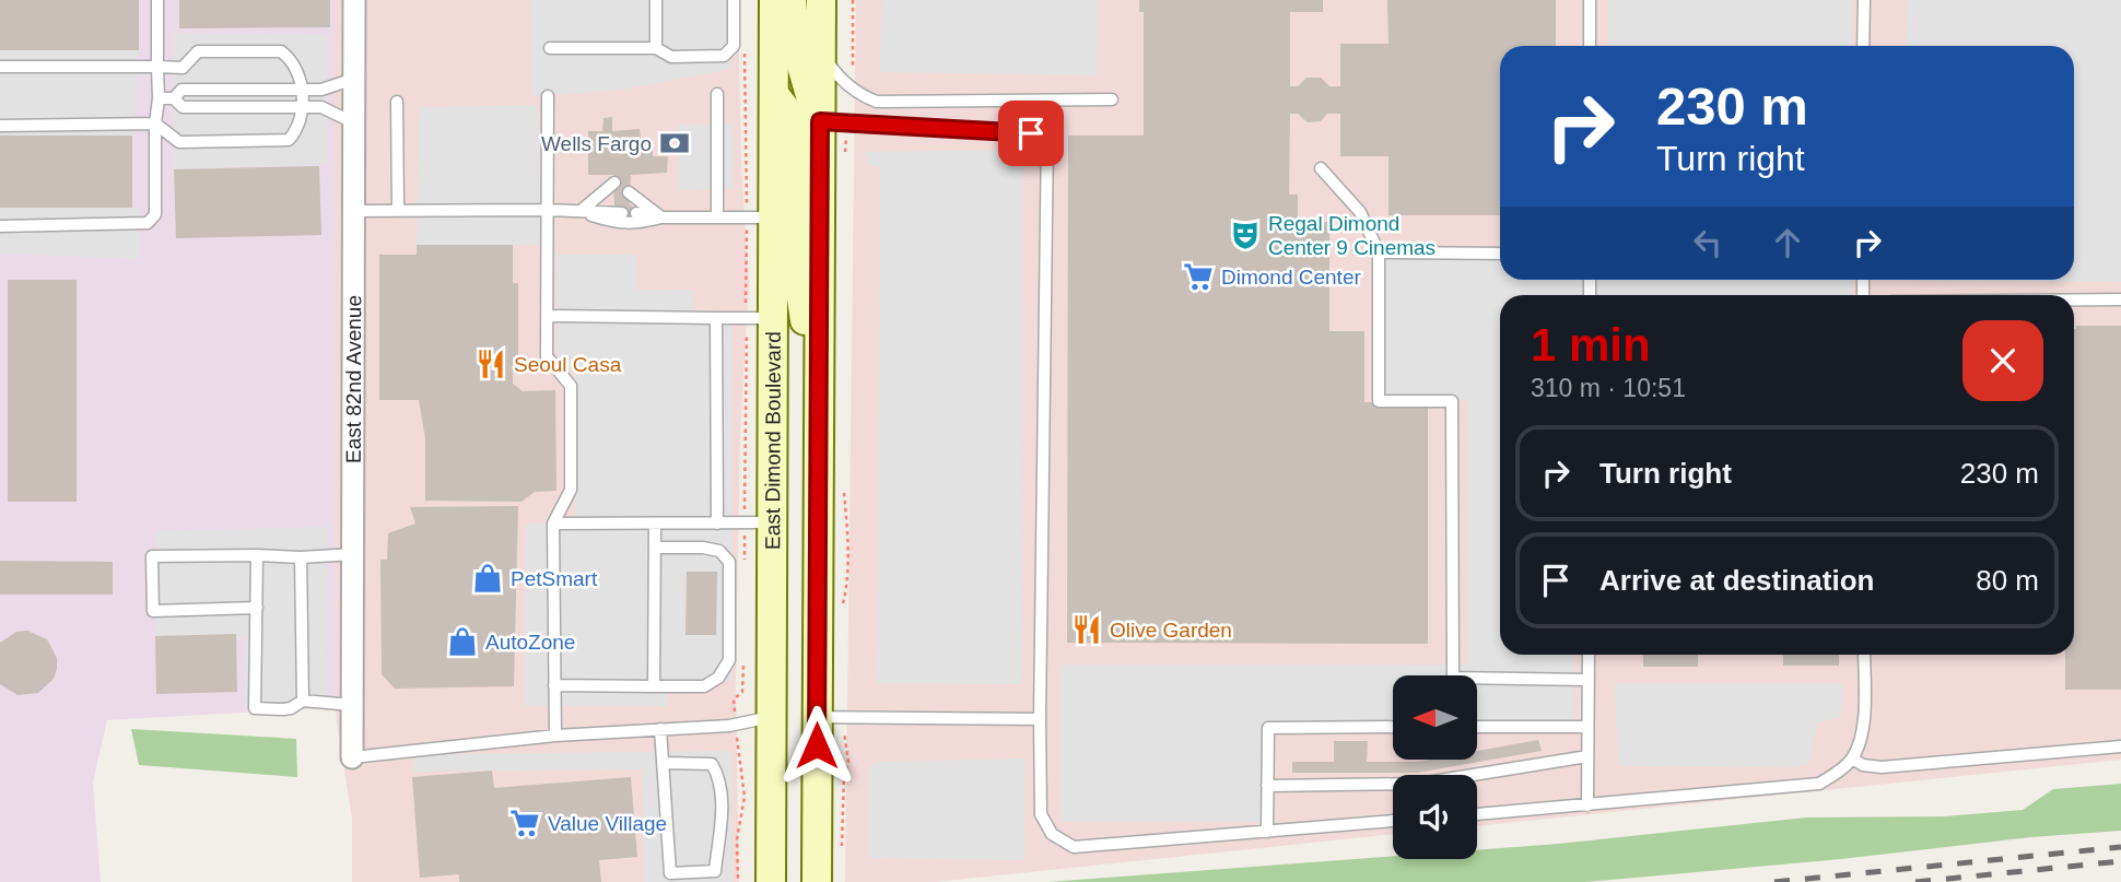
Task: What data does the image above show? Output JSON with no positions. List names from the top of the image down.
{
  "streets": {
    "main road": ["East Dimond Boulevard"],
    "street": ["East 82nd Avenue"]
  },
  "places": {
    "bank": ["Wells Fargo"],
    "theatre": ["Regal Dimond Center 9 Cinemas"],
    "supermarket": ["Dimond Center", "Value Village"],
    "restaurant": ["Seoul Casa", "Olive Garden"],
    "shop": ["PetSmart", "AutoZone"]
  },
  "north": "left",
  "page": {
    "turn": ["230 m", "Turn right"],
    "heading": ["1 min", "310 m · 10:51"],
    "list": [
      {
        "name": "Turn right",
        "value": "230 m"
      },
      {
        "name": "Arrive at destination",
        "value": "80 m"
      }
    ]
  }
}
